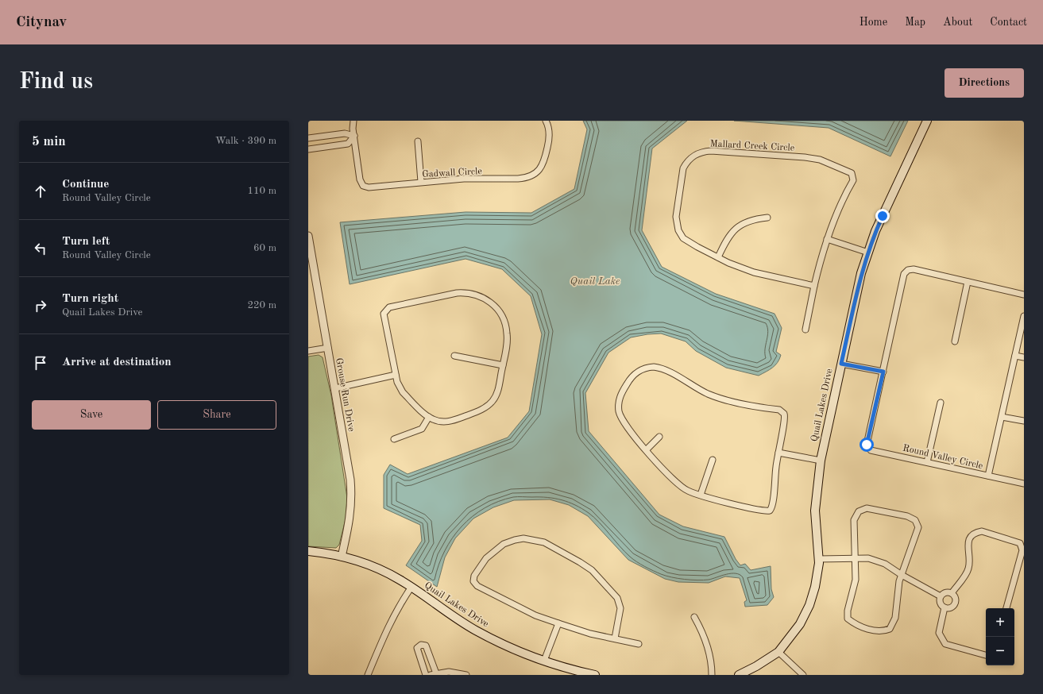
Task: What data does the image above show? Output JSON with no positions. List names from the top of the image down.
{
  "streets": {
    "main road": ["Quail Lakes Drive"],
    "street": [
      "Mallard Creek Circle",
      "Gadwall Circle",
      "Grouse Run Drive",
      "Round Valley Circle"
    ]
  },
  "crossings": [
    ["Grouse Run Drive", "Quail Lakes Drive"]
  ],
  "water": ["Quail Lake"],
  "page": {
    "header": "Citynav",
    "nav": [
      "Home",
      "Map",
      "About",
      "Contact"
    ],
    "buttons": [
      "Directions",
      ["Save", "Share"]
    ],
    "title": "Find us",
    "heading": ["5 min", "Walk · 390 m"],
    "list": [
      ["Continue", "Round Valley Circle", "110 m"],
      ["Turn left", "Round Valley Circle", "60 m"],
      ["Turn right", "Quail Lakes Drive", "220 m"],
      "Arrive at destination"
    ],
    "map_buttons": ["+", "−"]
  }
}
